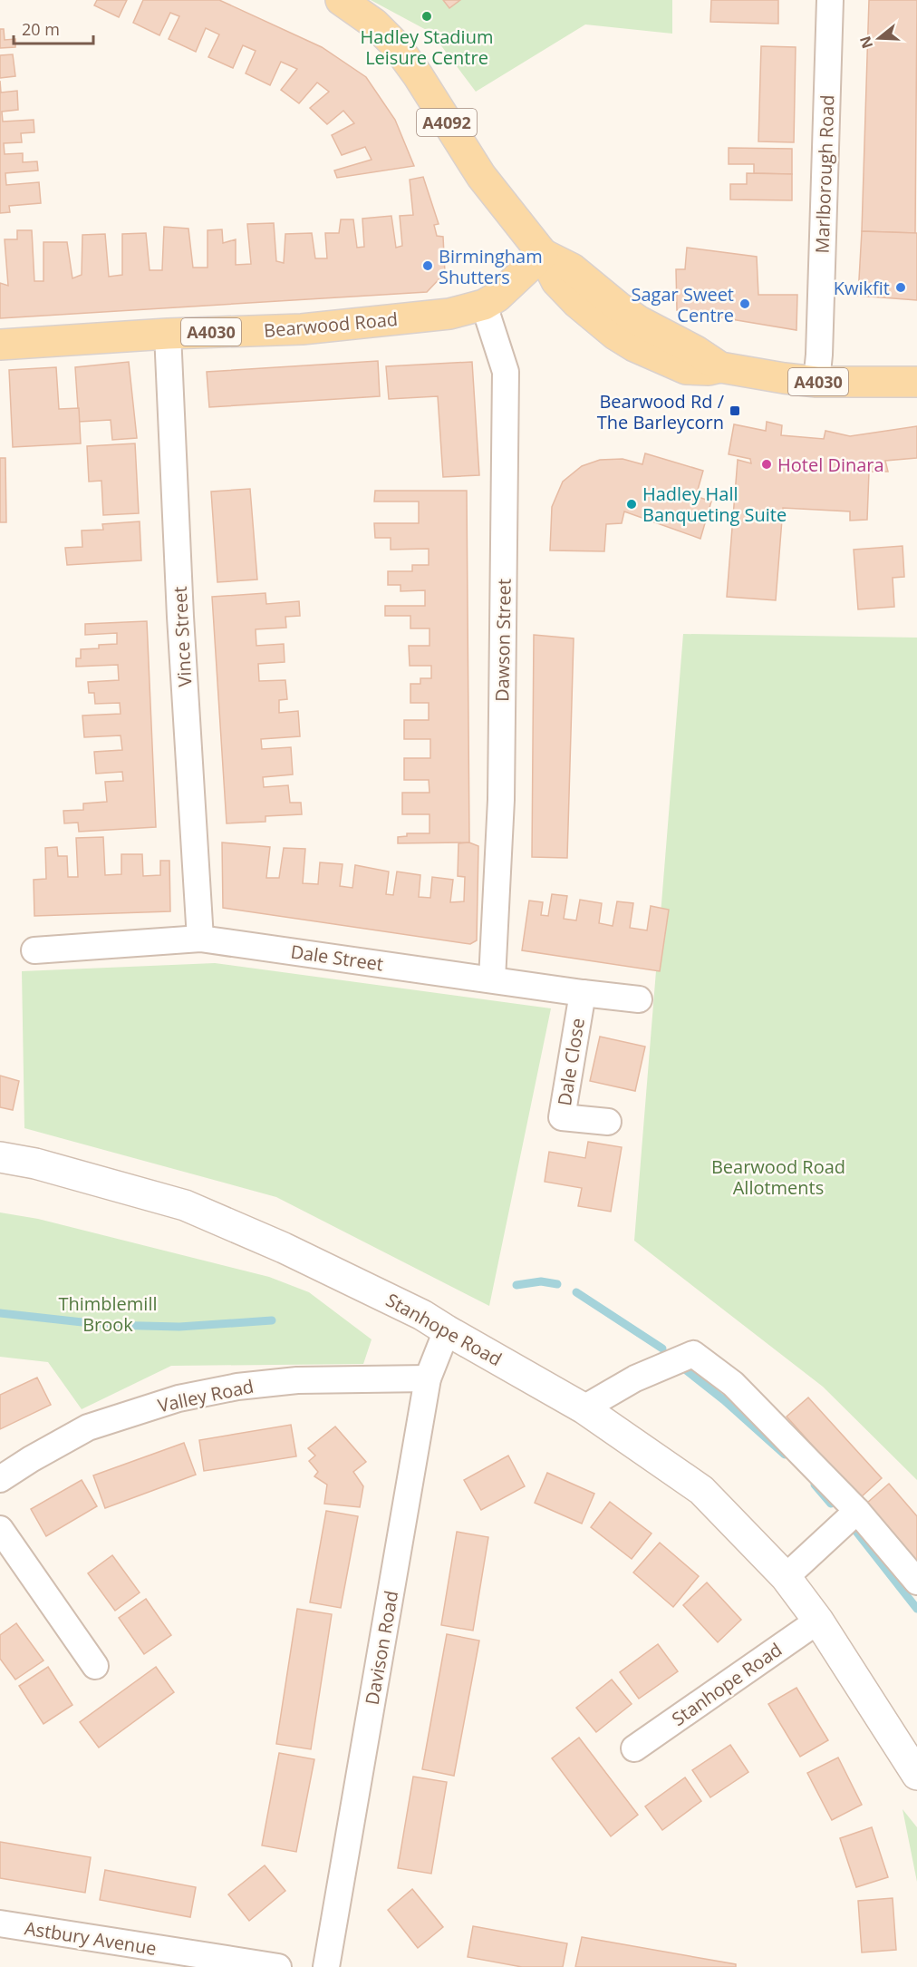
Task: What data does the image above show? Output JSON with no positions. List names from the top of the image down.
{
  "streets": {
    "main road": ["A4092", "Bearwood Road", "A4030"],
    "street": [
      "Marlborough Road",
      "Vince Street",
      "Dawson Street",
      "Dale Street",
      "Dale Close",
      "Stanhope Road",
      "Valley Road",
      "Davison Road",
      "Astbury Avenue"
    ]
  },
  "crossings": [
    ["A4092", "Bearwood Road"],
    ["A4092", "A4030"],
    ["Marlborough Road", "A4030"],
    ["Bearwood Road", "A4030"],
    ["Bearwood Road", "Vince Street"],
    ["Bearwood Road", "Dawson Street"],
    ["Vince Street", "Dale Street"],
    ["Dawson Street", "Dale Street"],
    ["Dale Street", "Dale Close"],
    ["Stanhope Road", "Davison Road"],
    ["Valley Road", "Davison Road"]
  ],
  "parks": ["Bearwood Road Allotments", "Thimblemill Brook"],
  "places": {
    "other": [
      "Hadley Stadium Leisure Centre",
      "Birmingham Shutters",
      "Kwikfit",
      "Sagar Sweet Centre",
      "Hotel Dinara",
      "Hadley Hall Banqueting Suite"
    ],
    "transit": ["Bearwood Rd / The Barleycorn"]
  },
  "scale_bar": "20 m",
  "north": "left"
}
